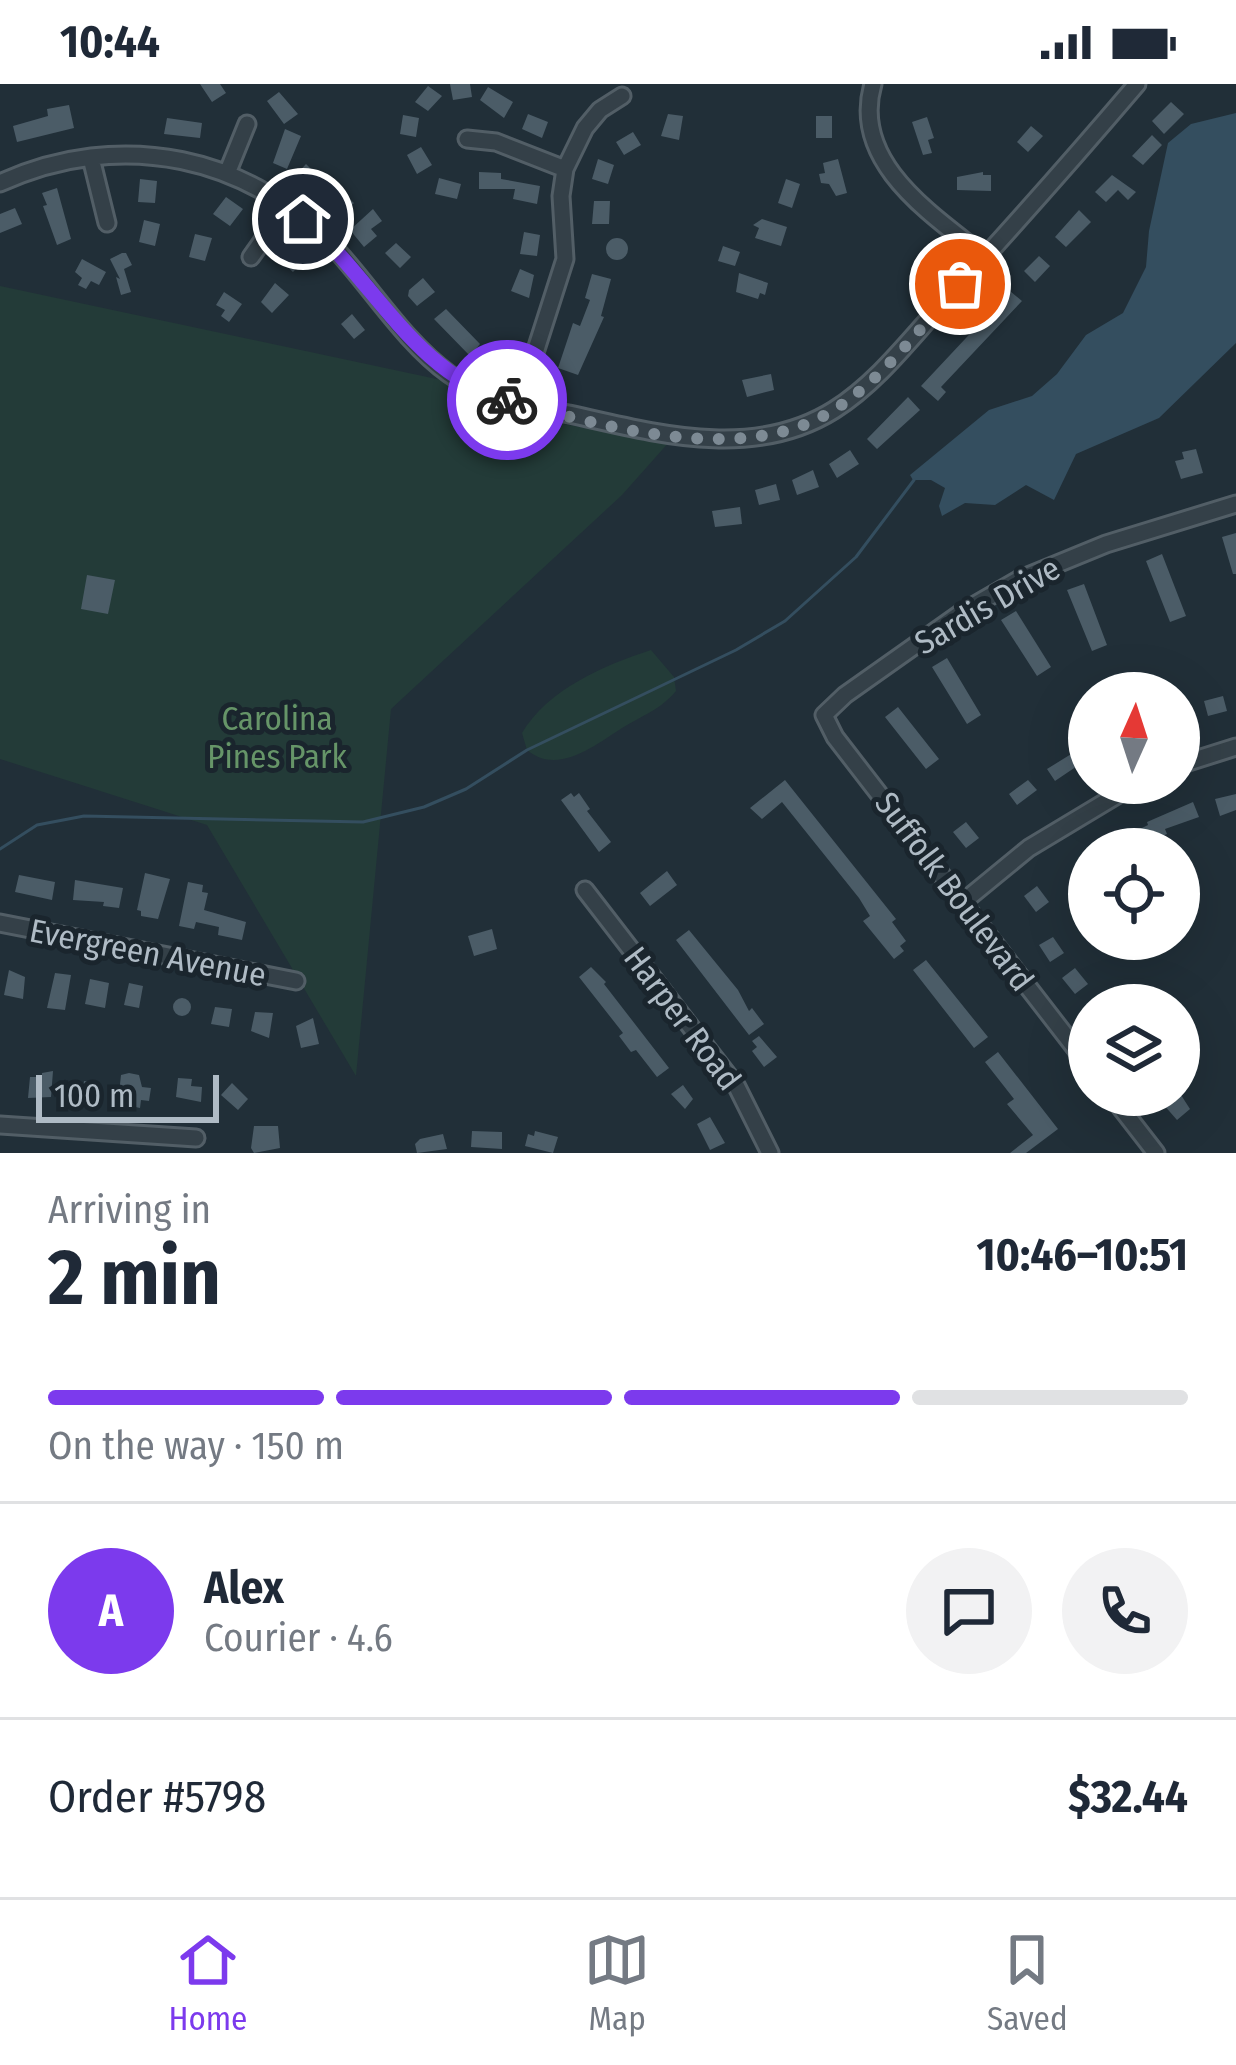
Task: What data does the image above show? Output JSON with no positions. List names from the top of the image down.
{
  "streets": {
    "street": [
      "Sardis Drive",
      "Suffolk Boulevard",
      "Evergreen Avenue",
      "Harper Road"
    ]
  },
  "crossings": [
    ["Sardis Drive", "Suffolk Boulevard"]
  ],
  "parks": ["Carolina Pines Park"],
  "scale_bar": "100 m",
  "north": "top",
  "page": {
    "status": "10:44",
    "scale": "100 m",
    "heading": ["2 min", "Arriving in", "10:46–10:51"],
    "panel": [
      "Alex",
      "Courier · 4.6",
      "Order #5798",
      "$32.44"
    ],
    "bar": "On the way · 150 m",
    "round": "A",
    "tabs": ["Home", "Map", "Saved"]
  }
}
